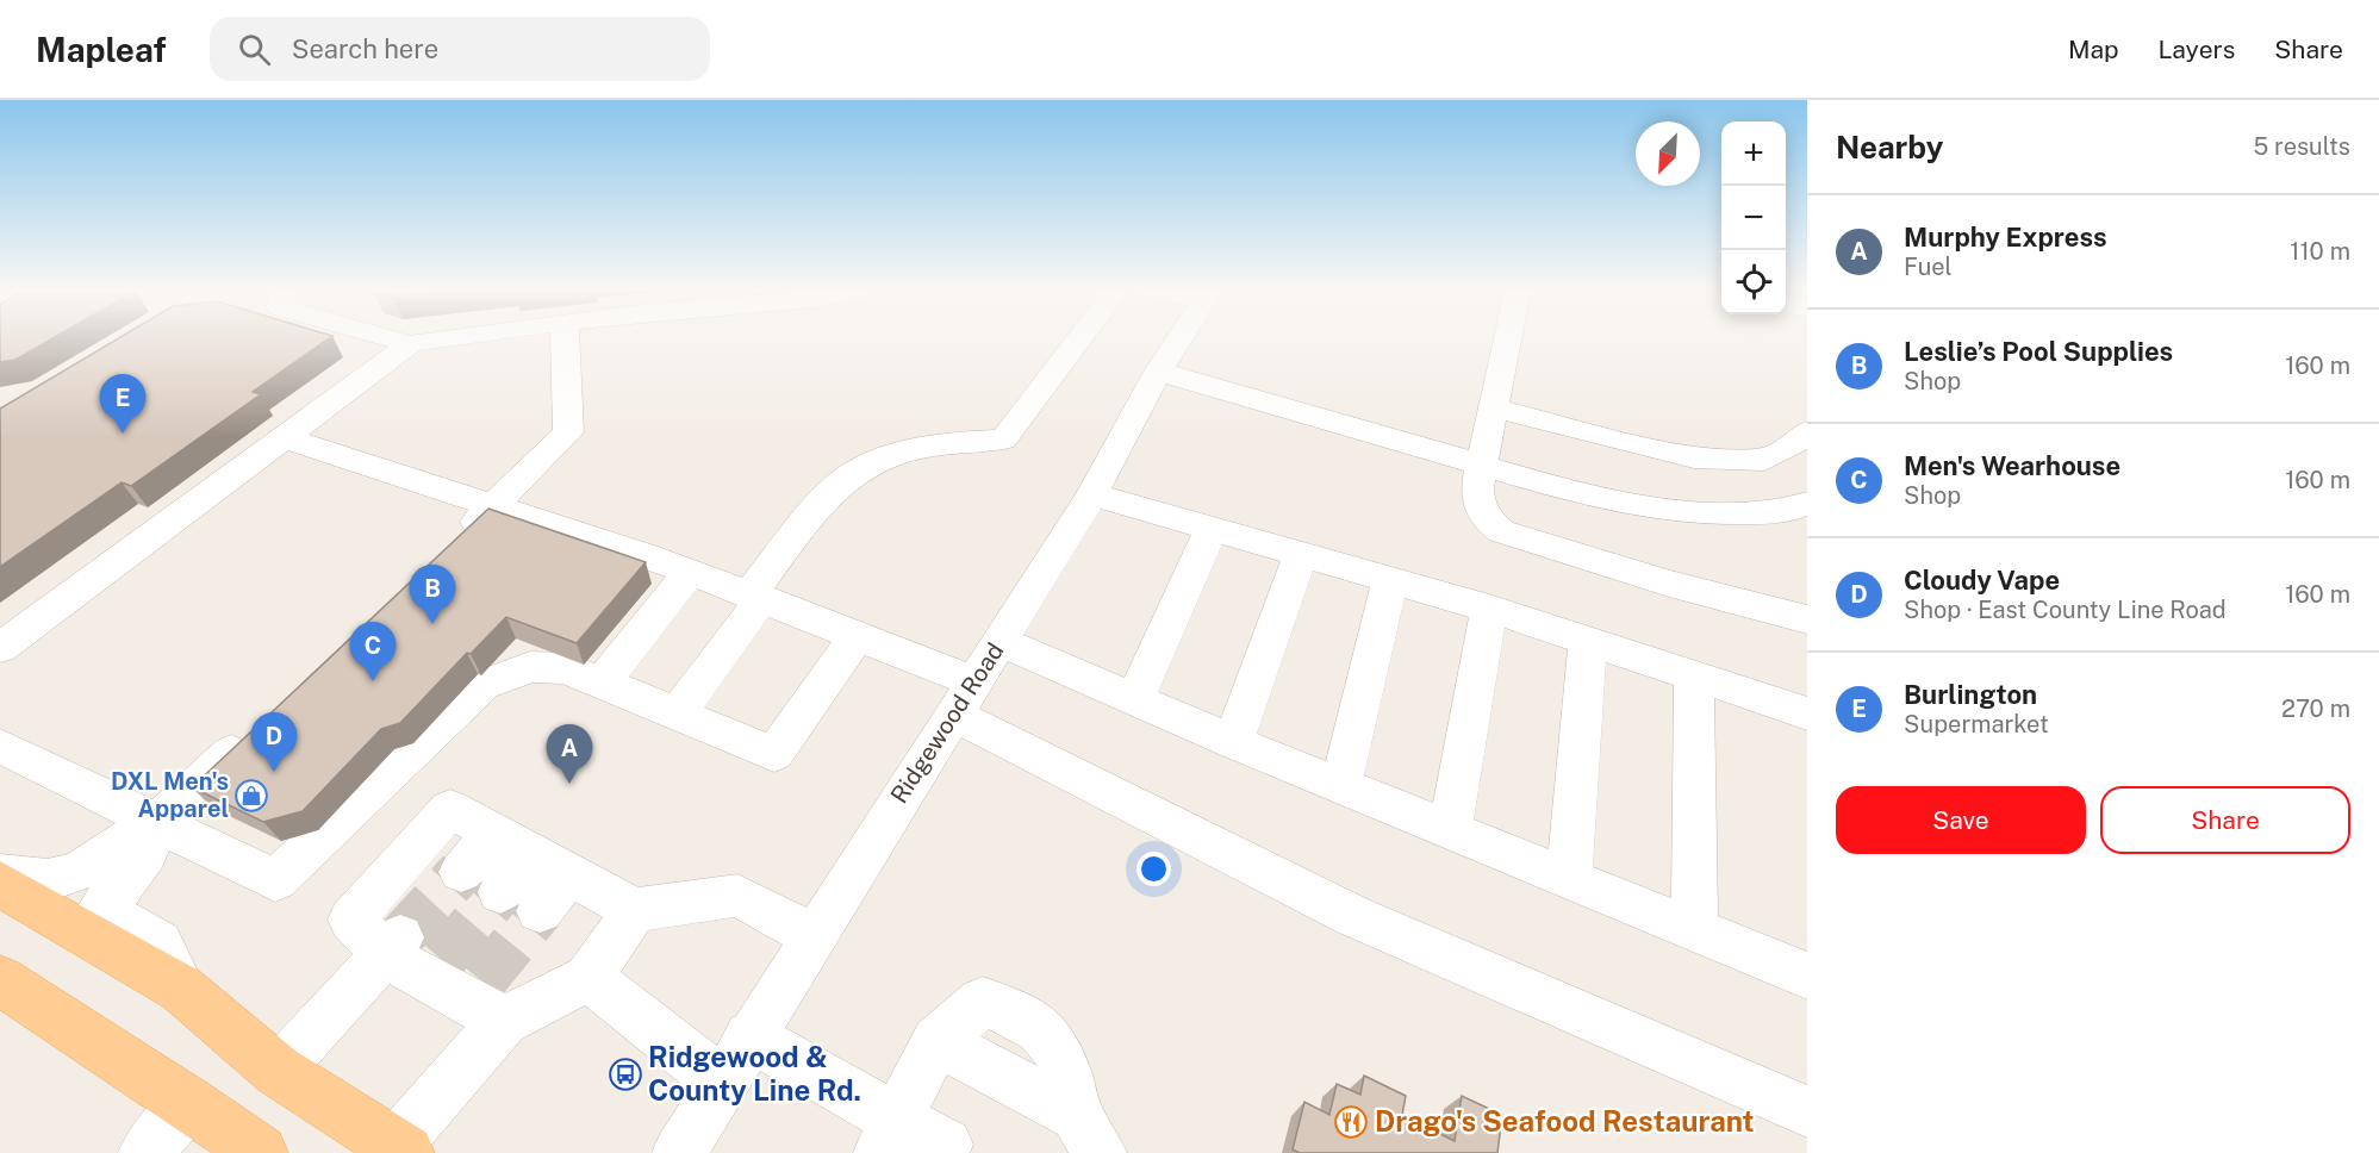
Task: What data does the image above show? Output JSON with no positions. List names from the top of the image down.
{
  "streets": {
    "street": ["Ridgewood Road"]
  },
  "places": {
    "shop": ["DXL Men's Apparel"],
    "bus stop": ["Ridgewood & County Line Rd."],
    "restaurant": ["Drago's Seafood Restaurant"]
  },
  "north": "bottom left",
  "page": {
    "header": "Mapleaf",
    "search": "Search here",
    "nav": ["Map", "Layers", "Share"],
    "heading": ["Nearby", "5 results"],
    "map_buttons": ["+", "−"],
    "list": [
      {
        "mark": "A",
        "name": "Murphy Express",
        "note": "Fuel",
        "value": "110 m"
      },
      {
        "mark": "B",
        "name": "Leslie’s Pool Supplies",
        "note": "Shop",
        "value": "160 m"
      },
      {
        "mark": "C",
        "name": "Men's Wearhouse",
        "note": "Shop",
        "value": "160 m"
      },
      {
        "mark": "D",
        "name": "Cloudy Vape",
        "note": "Shop · East County Line Road",
        "value": "160 m"
      },
      {
        "mark": "E",
        "name": "Burlington",
        "note": "Supermarket",
        "value": "270 m"
      }
    ],
    "pins": [
      "E",
      "B",
      "C",
      "D",
      "A"
    ],
    "buttons": ["Save", "Share"]
  }
}
